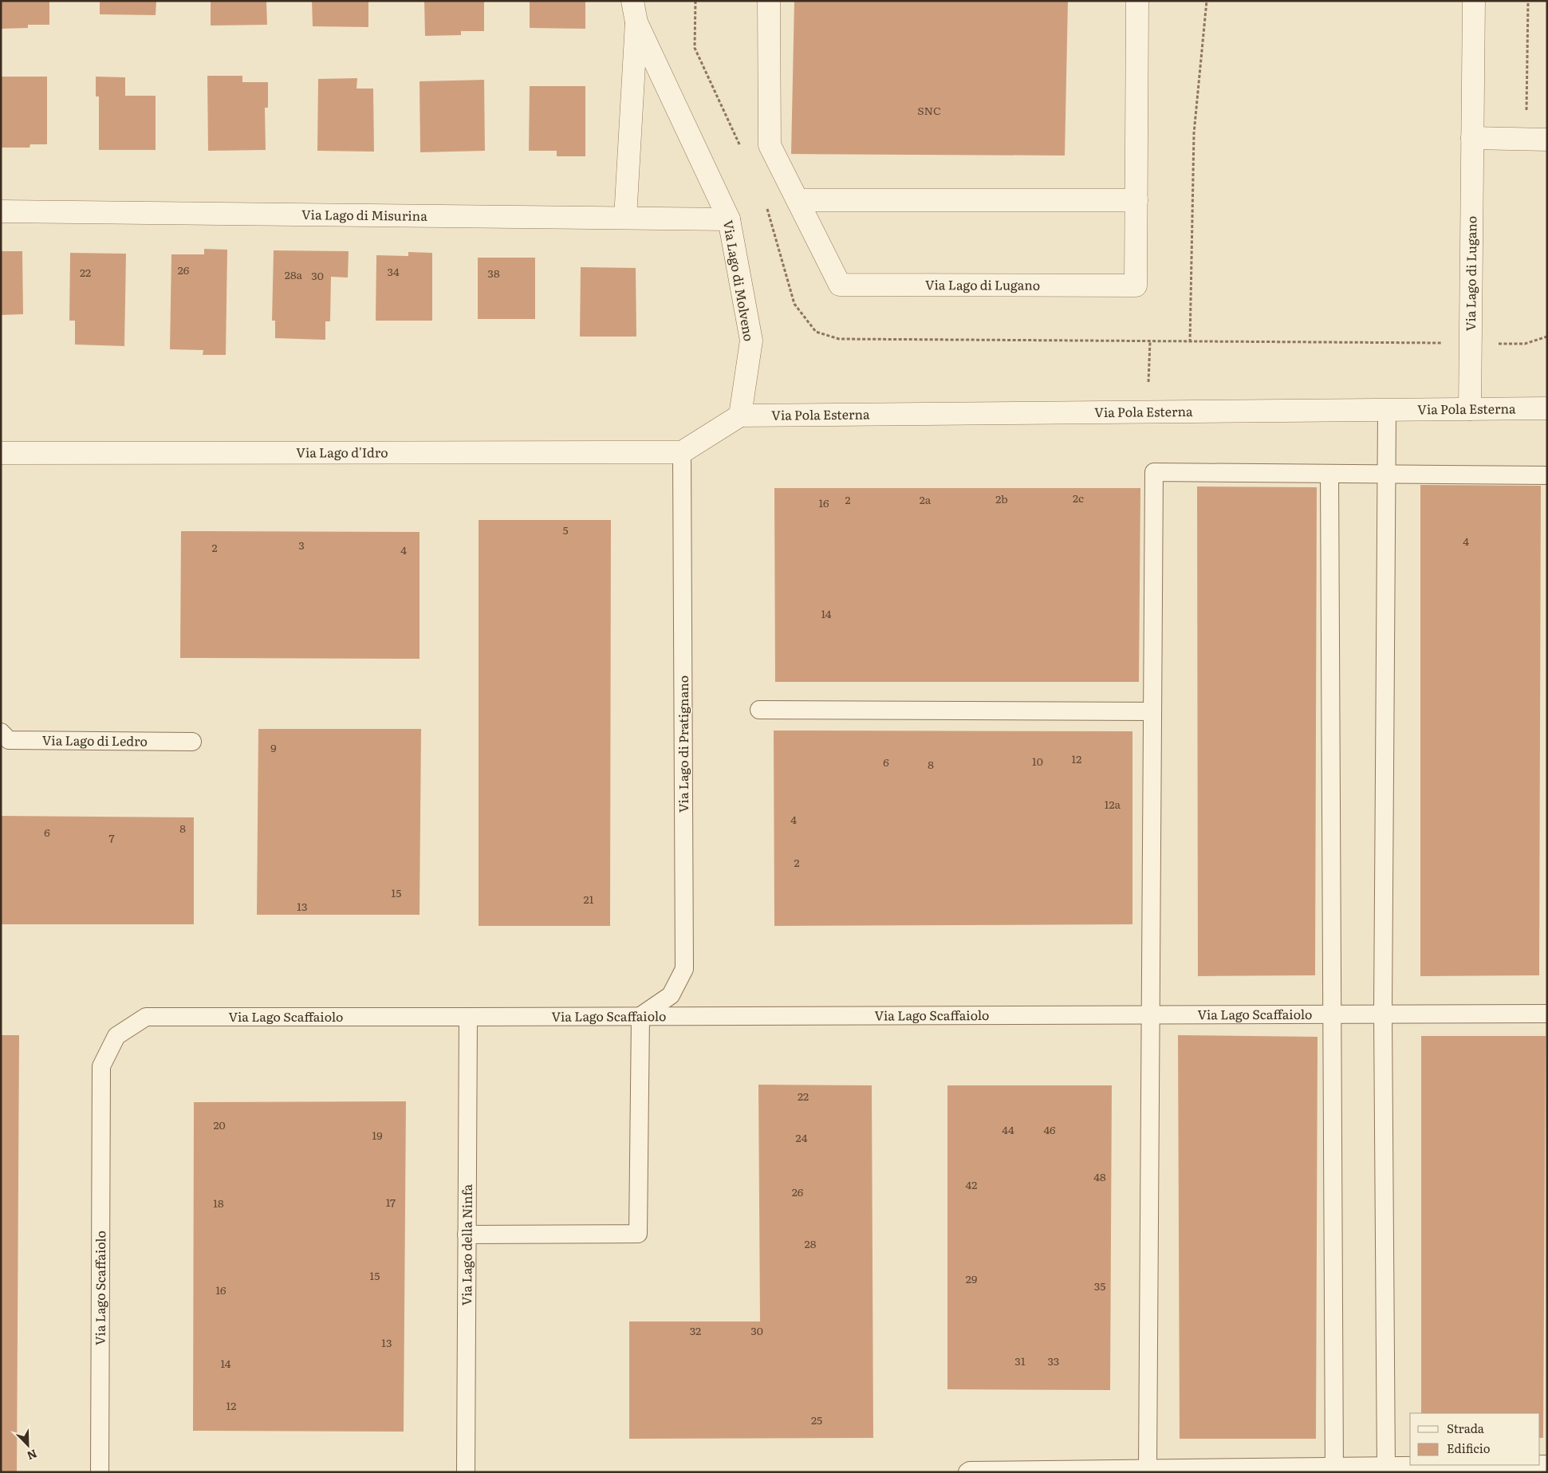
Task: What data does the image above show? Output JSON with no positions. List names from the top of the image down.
{
  "streets": {
    "street": [
      "Via Lago di Misurina",
      "Via Lago di Lugano",
      "Via Lago di Molveno",
      "Via Pola Esterna",
      "Via Lago d'Idro"
    ],
    "lane": [
      "Via Lago di Ledro",
      "Via Lago di Pratignano",
      "Via Lago Scaffaiolo",
      "Via Lago della Ninfa"
    ]
  },
  "crossings": [
    ["Via Lago di Misurina", "Via Lago di Molveno"],
    ["Via Lago di Lugano", "Via Pola Esterna"],
    ["Via Lago di Molveno", "Via Pola Esterna"],
    ["Via Lago d'Idro", "Via Lago di Pratignano"],
    ["Via Lago di Pratignano", "Via Lago Scaffaiolo"],
    ["Via Lago Scaffaiolo", "Via Lago della Ninfa"]
  ],
  "house_numbers": [
    "SNC",
    "26",
    "34",
    "22",
    "38",
    "28a",
    "30",
    "2c",
    "2b",
    "2",
    "2a",
    "16",
    "5",
    "4",
    "3",
    "2",
    "4",
    "14",
    "9",
    "12",
    "10",
    "6",
    "8",
    "12a",
    "4",
    "8",
    "6",
    "7",
    "2",
    "15",
    "21",
    "13",
    "22",
    "20",
    "44",
    "46",
    "19",
    "24",
    "48",
    "42",
    "26",
    "17",
    "18",
    "28",
    "15",
    "29",
    "35",
    "16",
    "32",
    "30",
    "13",
    "31",
    "33",
    "14",
    "12",
    "25"
  ],
  "legend": ["Strada", "Edificio"],
  "north": "bottom right"
}
